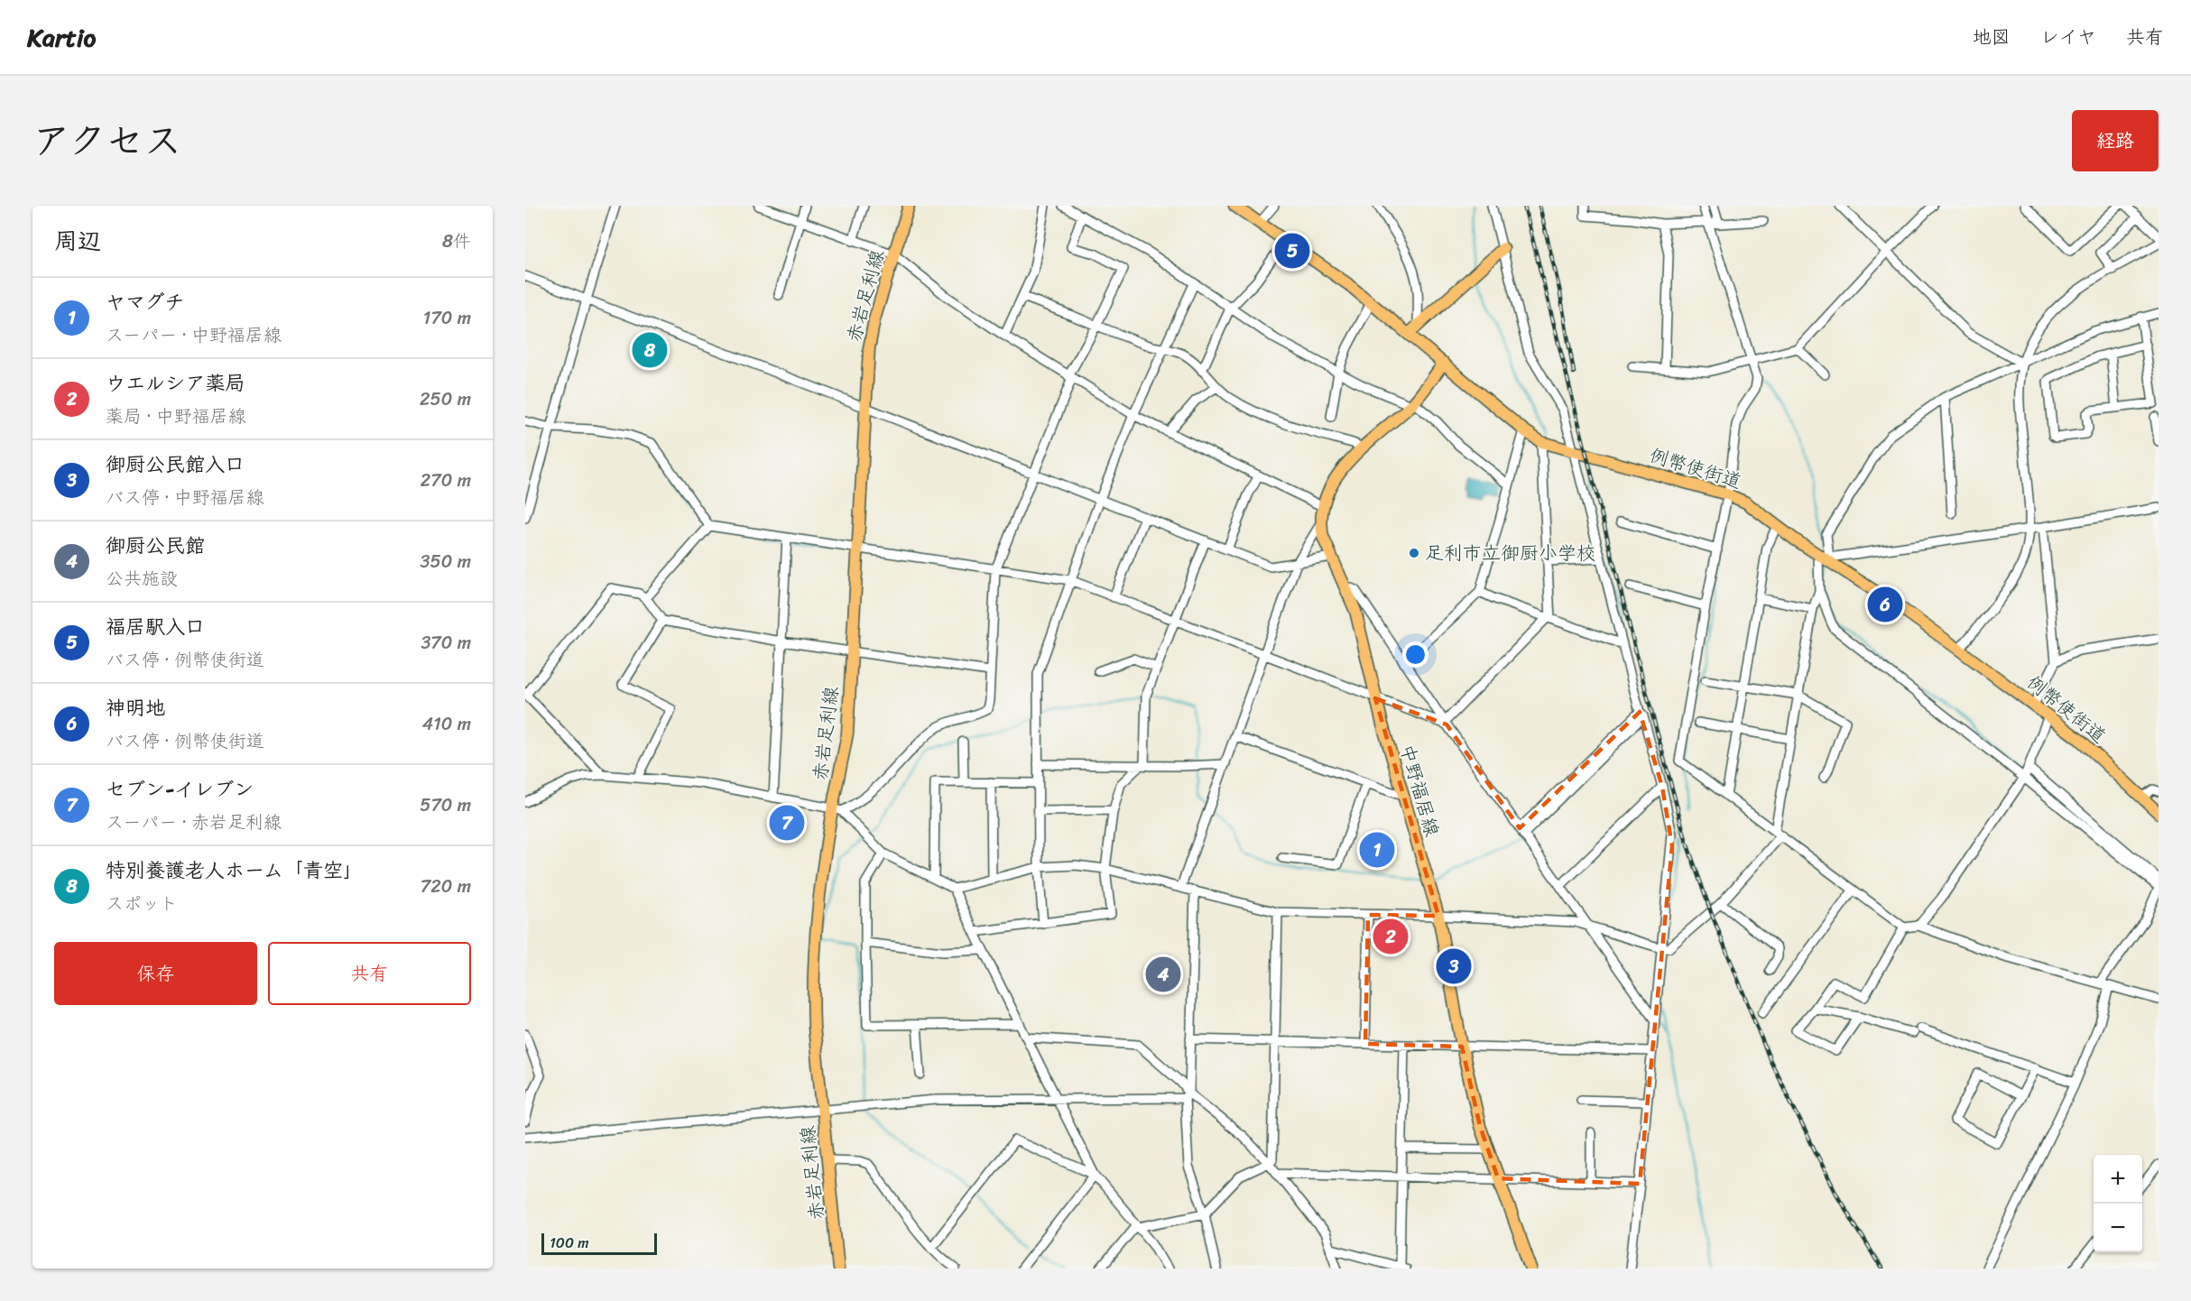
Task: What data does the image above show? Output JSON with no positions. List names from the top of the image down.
{
  "streets": {
    "main road": ["赤岩足利線", "例幣使街道", "中野福居線"]
  },
  "crossings": [
    ["例幣使街道", "中野福居線"]
  ],
  "places": ["足利市立御厨小学校"],
  "scale_bar": "100 m",
  "page": {
    "header": "Kartio",
    "nav": ["地図", "レイヤ", "共有"],
    "title": "アクセス",
    "buttons": [
      "経路",
      ["保存", "共有"]
    ],
    "heading": ["周辺", "8件"],
    "pins": [
      "5",
      "8",
      "6",
      "7",
      "1",
      "2",
      "3",
      "4"
    ],
    "list": [
      {
        "mark": "1",
        "name": "ヤマグチ",
        "note": "スーパー · 中野福居線",
        "value": "170 m"
      },
      {
        "mark": "2",
        "name": "ウエルシア薬局",
        "note": "薬局 · 中野福居線",
        "value": "250 m"
      },
      {
        "mark": "3",
        "name": "御厨公民館入口",
        "note": "バス停 · 中野福居線",
        "value": "270 m"
      },
      {
        "mark": "4",
        "name": "御厨公民館",
        "note": "公共施設",
        "value": "350 m"
      },
      {
        "mark": "5",
        "name": "福居駅入口",
        "note": "バス停 · 例幣使街道",
        "value": "370 m"
      },
      {
        "mark": "6",
        "name": "神明地",
        "note": "バス停 · 例幣使街道",
        "value": "410 m"
      },
      {
        "mark": "7",
        "name": "セブン-イレブン",
        "note": "スーパー · 赤岩足利線",
        "value": "570 m"
      },
      {
        "mark": "8",
        "name": "特別養護老人ホーム「青空」",
        "note": "スポット",
        "value": "720 m"
      }
    ],
    "map_buttons": ["+", "−"],
    "scale": "100 m"
  }
}
